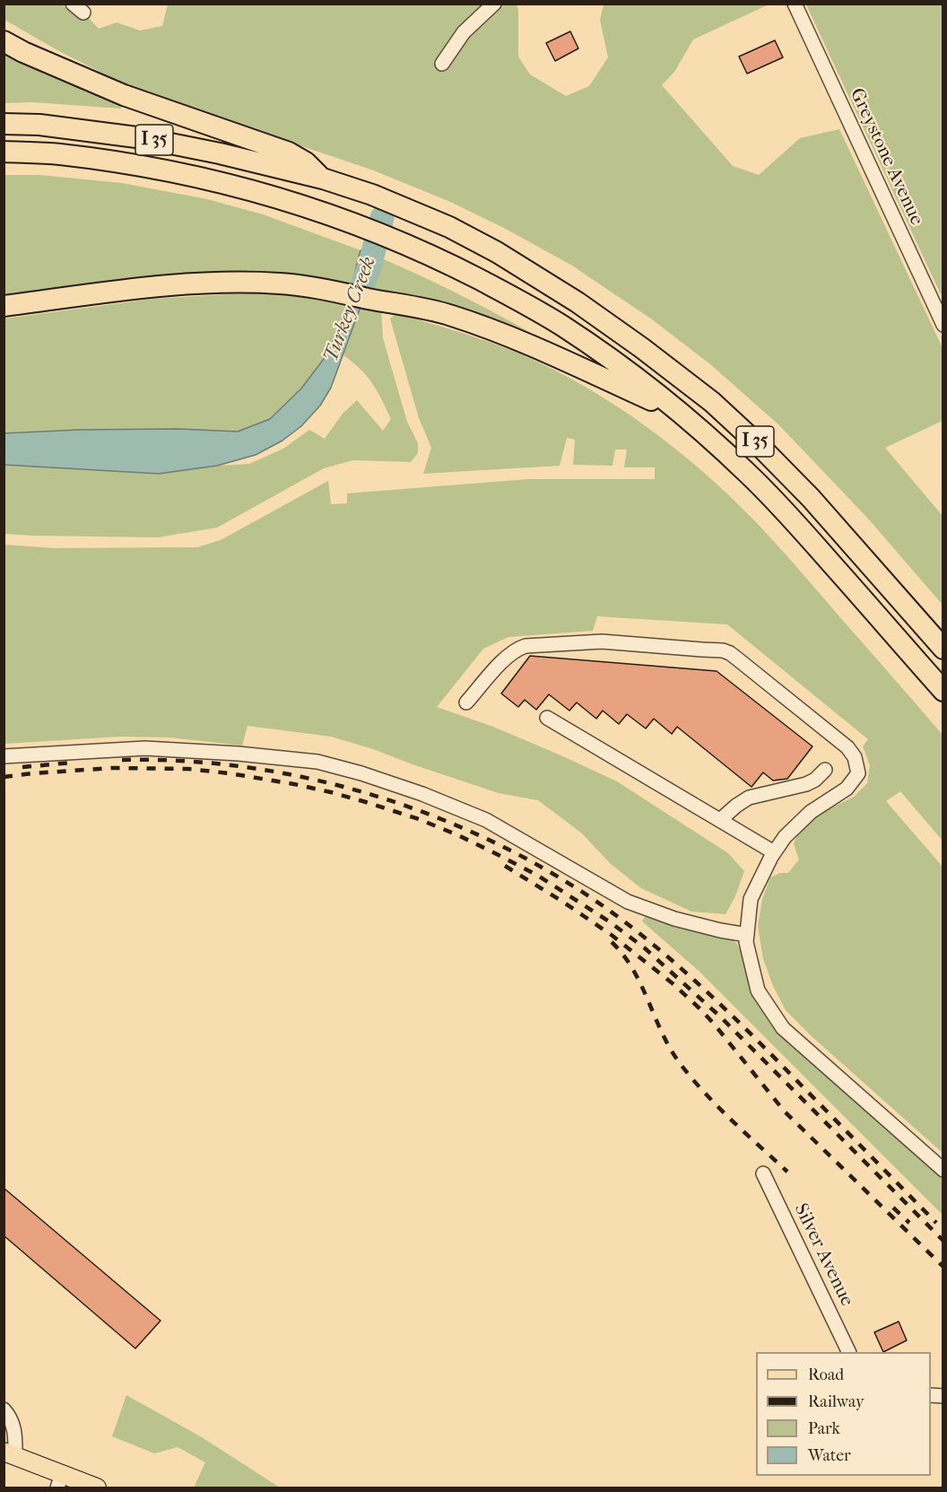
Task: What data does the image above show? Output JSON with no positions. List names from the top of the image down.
{
  "streets": {
    "highway": ["I 35"],
    "street": ["Greystone Avenue", "Silver Avenue"]
  },
  "water": ["Turkey Creek"],
  "legend": [
    "Road",
    "Railway",
    "Park",
    "Water"
  ]
}
